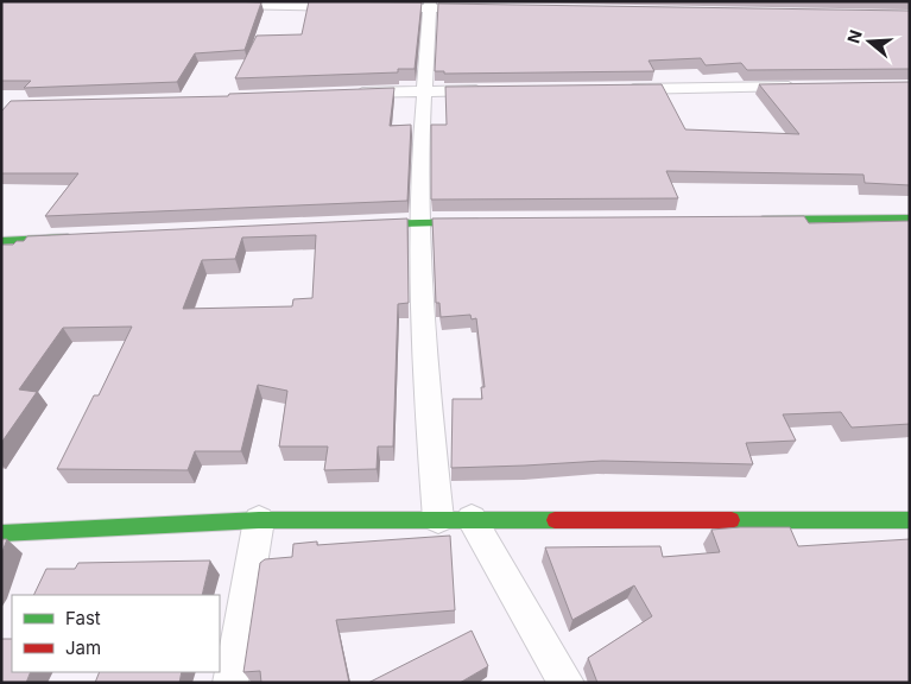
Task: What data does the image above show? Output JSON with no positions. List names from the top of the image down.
{
  "legend": ["Fast", "Jam"],
  "north": "left"
}
